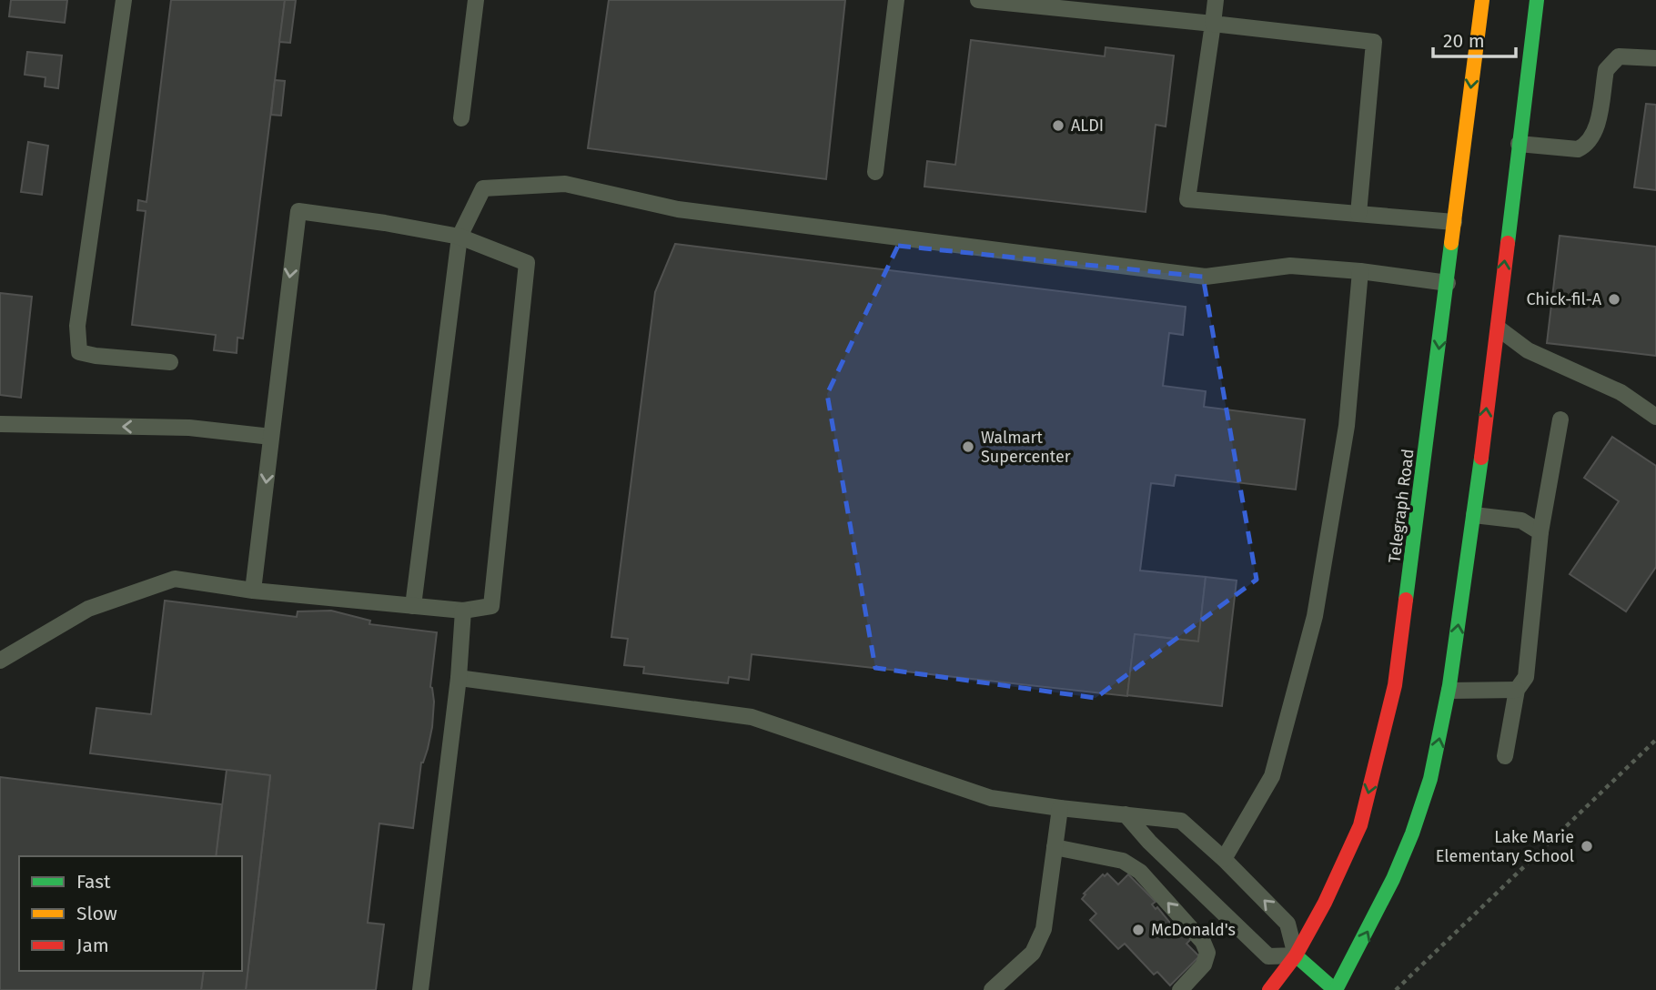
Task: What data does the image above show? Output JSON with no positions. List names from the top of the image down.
{
  "streets": {
    "main road": ["Telegraph Road"]
  },
  "places": [
    "ALDI",
    "Chick-fil-A",
    "Walmart Supercenter",
    "Lake Marie Elementary School",
    "McDonald's"
  ],
  "legend": ["Fast", "Slow", "Jam"],
  "scale_bar": "20 m"
}
